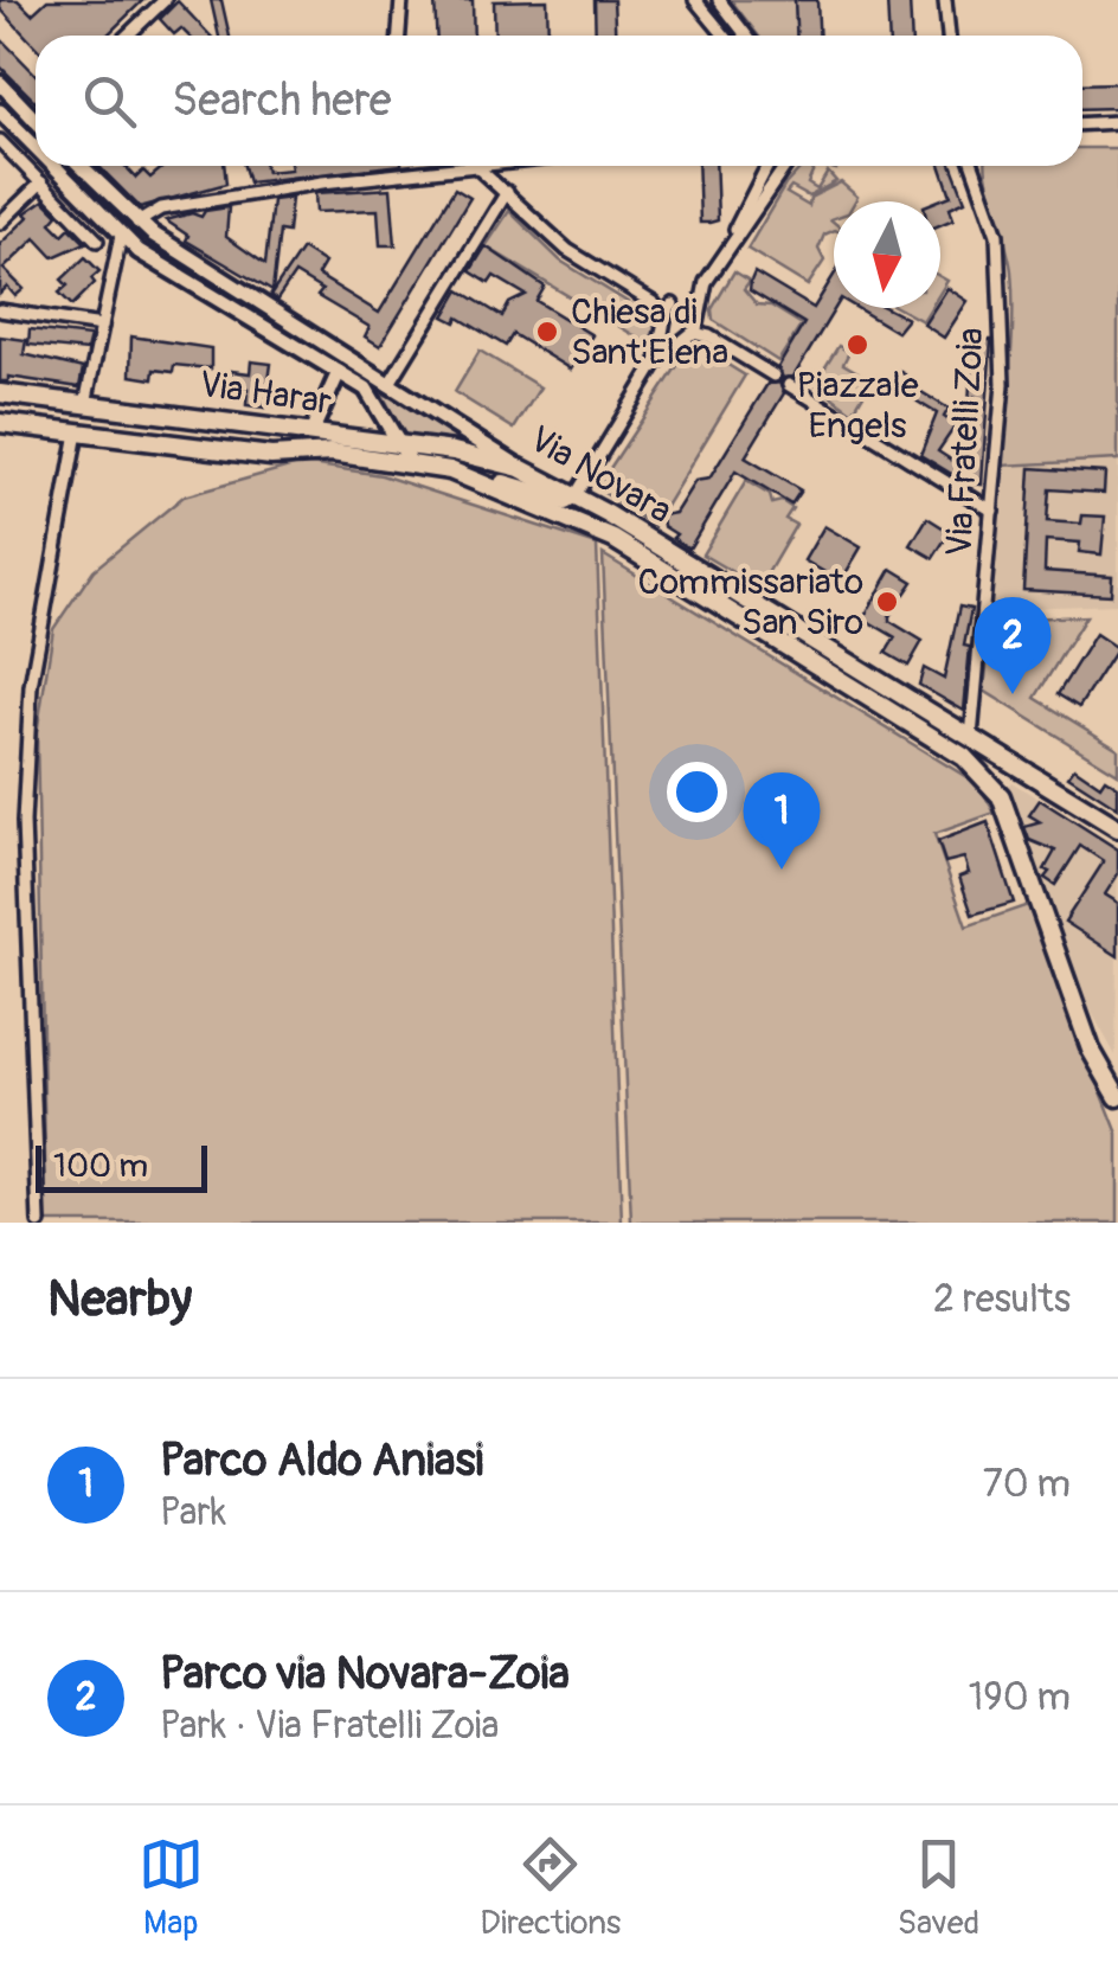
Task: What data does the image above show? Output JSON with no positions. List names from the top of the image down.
{
  "streets": {
    "main road": ["Via Harar", "Via Novara"],
    "street": ["Via Fratelli Zoia"]
  },
  "crossings": [
    ["Via Harar", "Via Novara"],
    ["Via Fratelli Zoia", "Via Novara"]
  ],
  "places": ["Chiesa di Sant'Elena", "Piazzale Engels", "Commissariato San Siro"],
  "scale_bar": "100 m",
  "north": "bottom",
  "page": {
    "search": "Search here",
    "pins": ["2", "1"],
    "scale": "100 m",
    "heading": ["Nearby", "2 results"],
    "list": [
      {
        "mark": "1",
        "name": "Parco Aldo Aniasi",
        "note": "Park",
        "value": "70 m"
      },
      {
        "mark": "2",
        "name": "Parco via Novara-Zoia",
        "note": "Park · Via Fratelli Zoia",
        "value": "190 m"
      }
    ],
    "nav": ["Map", "Directions", "Saved"]
  }
}
